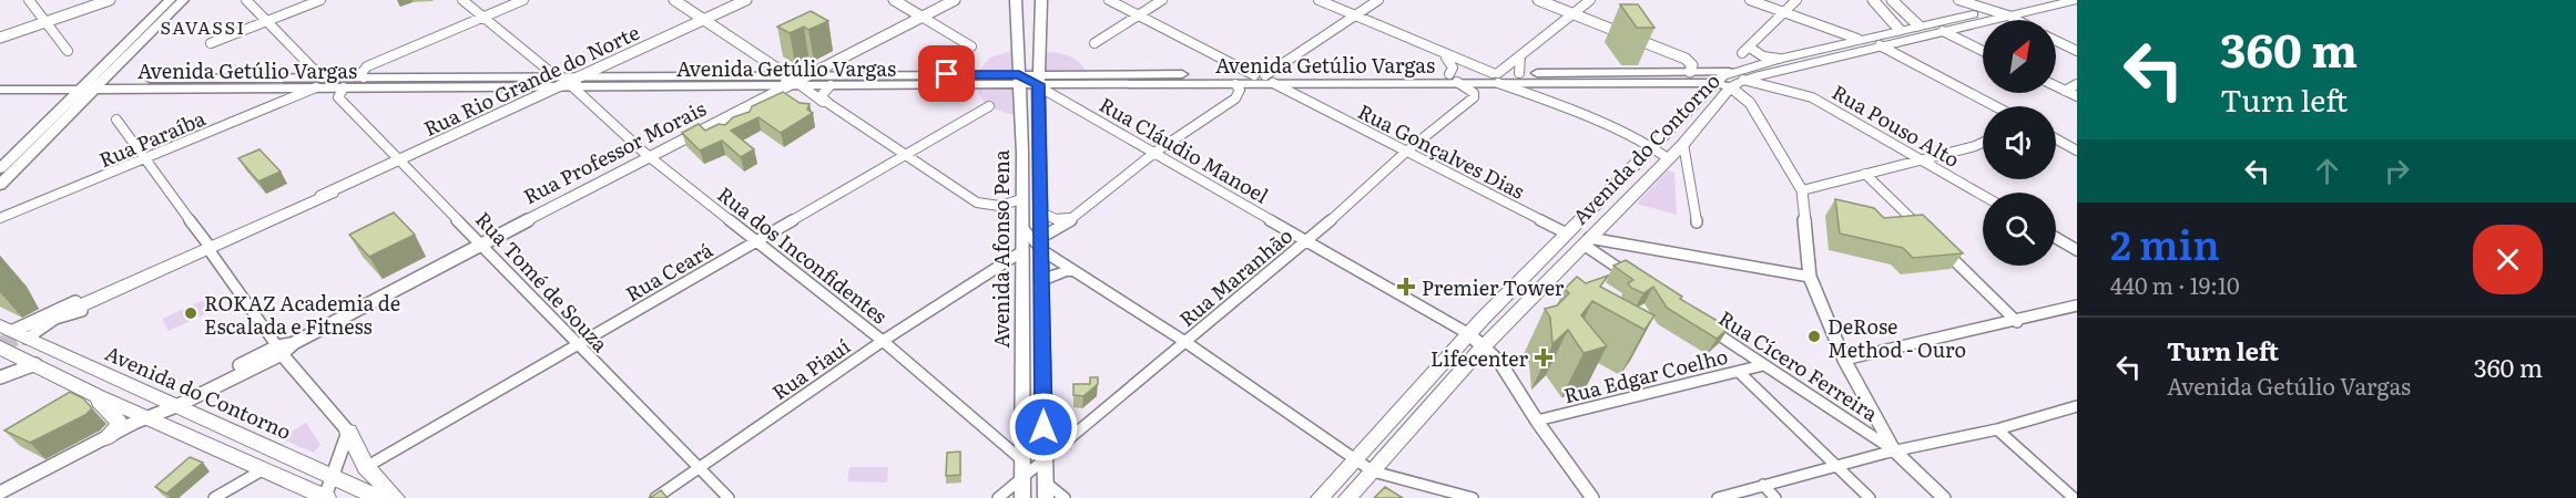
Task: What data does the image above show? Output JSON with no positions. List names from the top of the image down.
{
  "streets": {
    "main road": ["Avenida Getúlio Vargas", "Avenida do Contorno", "Avenida Afonso Pena"],
    "street": [
      "Rua Rio Grande do Norte",
      "Rua Pouso Alto",
      "Rua Paraíba",
      "Rua Cláudio Manoel",
      "Rua Gonçalves Dias",
      "Rua Professor Morais",
      "Rua dos Inconfidentes",
      "Rua Ceará",
      "Rua Maranhão",
      "Rua Tomé de Souza",
      "Rua Cícero Ferreira",
      "Rua Piauí",
      "Rua Edgar Coelho"
    ]
  },
  "crossings": [
    ["Avenida Getúlio Vargas", "Rua Rio Grande do Norte"],
    ["Avenida Getúlio Vargas", "Rua Paraíba"],
    ["Avenida Getúlio Vargas", "Avenida do Contorno"],
    ["Avenida Getúlio Vargas", "Rua Cláudio Manoel"],
    ["Avenida Getúlio Vargas", "Rua Gonçalves Dias"],
    ["Avenida Getúlio Vargas", "Rua Professor Morais"],
    ["Avenida Getúlio Vargas", "Avenida Afonso Pena"],
    ["Avenida Getúlio Vargas", "Rua dos Inconfidentes"],
    ["Avenida Getúlio Vargas", "Rua Maranhão"],
    ["Avenida Getúlio Vargas", "Rua Tomé de Souza"],
    ["Rua Rio Grande do Norte", "Avenida do Contorno"],
    ["Rua Rio Grande do Norte", "Rua Tomé de Souza"],
    ["Rua Pouso Alto", "Avenida do Contorno"],
    ["Avenida do Contorno", "Rua Cláudio Manoel"],
    ["Avenida do Contorno", "Rua Gonçalves Dias"],
    ["Avenida do Contorno", "Rua Professor Morais"],
    ["Rua Cláudio Manoel", "Avenida Afonso Pena"],
    ["Rua Cláudio Manoel", "Rua Maranhão"],
    ["Rua Gonçalves Dias", "Rua Maranhão"],
    ["Rua Professor Morais", "Rua dos Inconfidentes"],
    ["Rua Professor Morais", "Rua Tomé de Souza"],
    ["Avenida Afonso Pena", "Rua dos Inconfidentes"],
    ["Avenida Afonso Pena", "Rua Maranhão"],
    ["Avenida Afonso Pena", "Rua Piauí"],
    ["Rua dos Inconfidentes", "Rua Ceará"],
    ["Rua dos Inconfidentes", "Rua Piauí"],
    ["Rua Ceará", "Rua Tomé de Souza"],
    ["Rua Tomé de Souza", "Rua Piauí"],
    ["Rua Cícero Ferreira", "Rua Edgar Coelho"]
  ],
  "districts": ["SAVASSI"],
  "places": {
    "health": ["Premier Tower", "Lifecenter"],
    "other": ["ROKAZ Academia de Escalada e Fitness", "DeRose Method - Ouro"]
  },
  "north": "top right",
  "page": {
    "turn": ["360 m", "Turn left"],
    "heading": ["2 min", "440 m · 19:10"],
    "list": [
      {
        "name": "Turn left",
        "note": "Avenida Getúlio Vargas",
        "value": "360 m"
      }
    ]
  }
}
